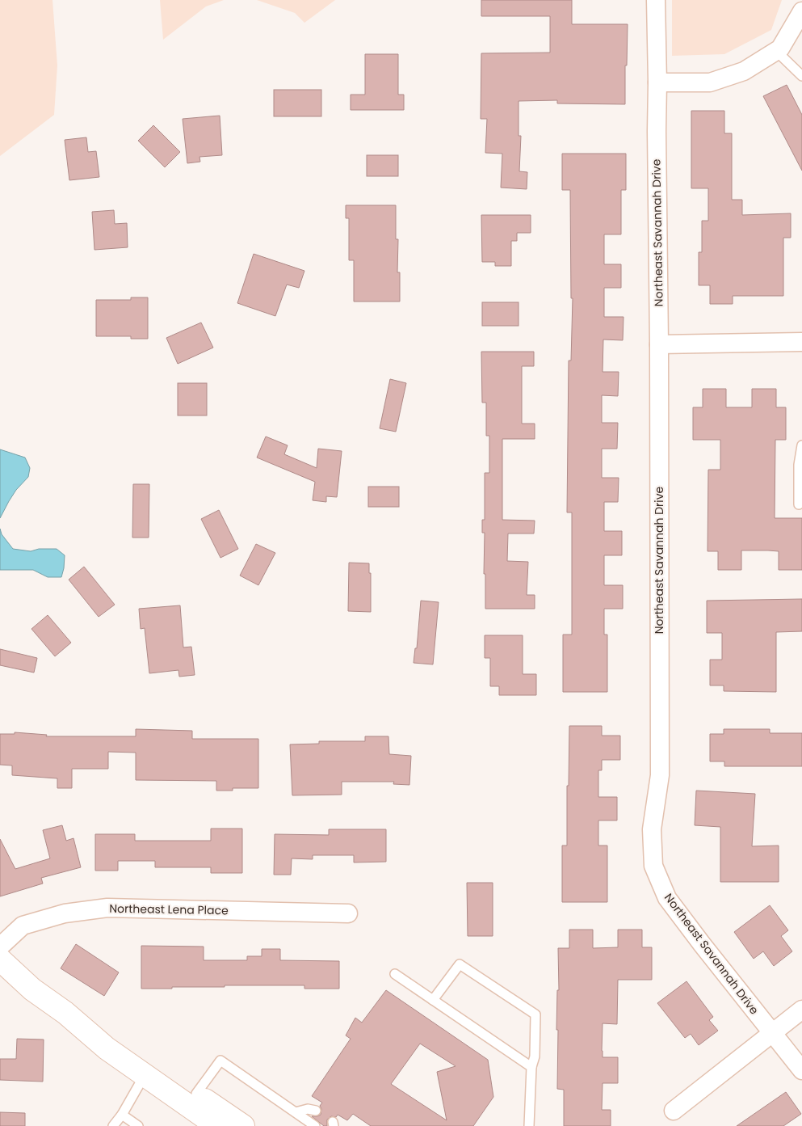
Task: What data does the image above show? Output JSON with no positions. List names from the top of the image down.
{
  "streets": {
    "street": ["Northeast Savannah Drive", "Northeast Lena Place"]
  }
}
